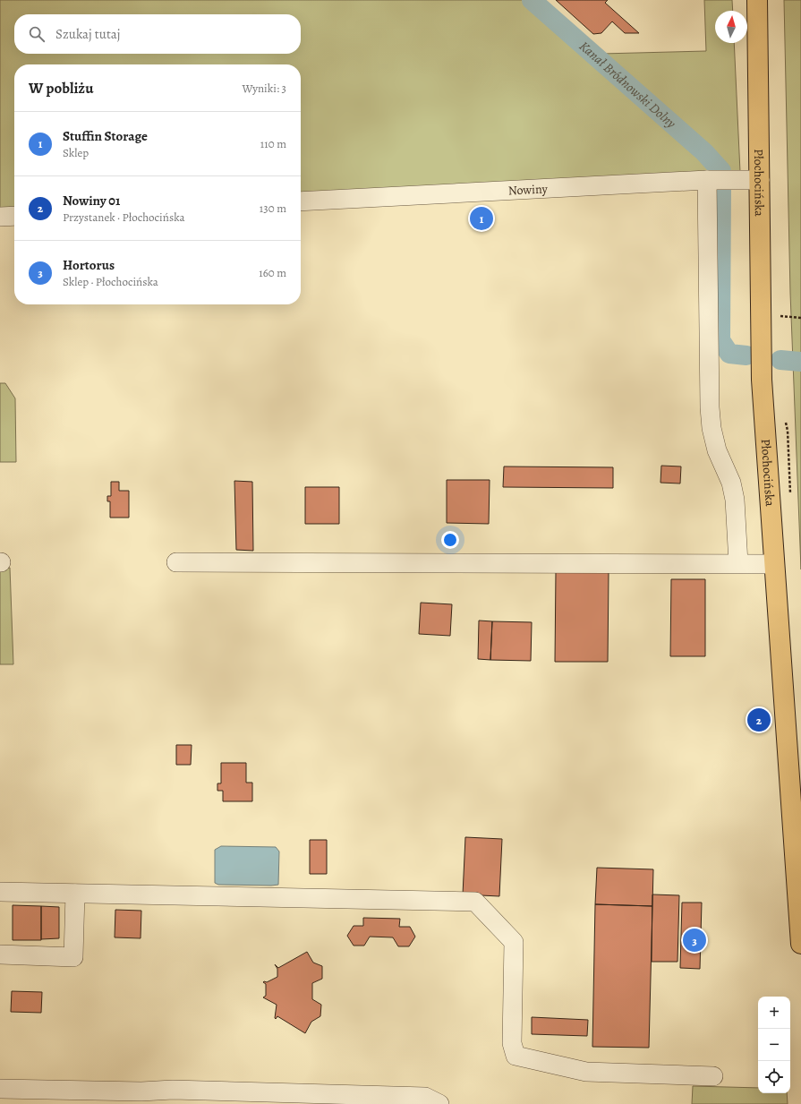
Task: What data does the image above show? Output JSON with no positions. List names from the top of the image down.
{
  "streets": {
    "main road": ["Płochocińska"],
    "lane": ["Nowiny"]
  },
  "crossings": [
    ["Płochocińska", "Nowiny"]
  ],
  "water": ["Kanał Bródnowski Dolny"],
  "north": "top",
  "page": {
    "search": "Szukaj tutaj",
    "heading": ["W pobliżu", "Wyniki: 3"],
    "list": [
      {
        "mark": "1",
        "name": "Stuffin Storage",
        "note": "Sklep",
        "value": "110 m"
      },
      {
        "mark": "2",
        "name": "Nowiny 01",
        "note": "Przystanek · Płochocińska",
        "value": "130 m"
      },
      {
        "mark": "3",
        "name": "Hortorus",
        "note": "Sklep · Płochocińska",
        "value": "160 m"
      }
    ],
    "pins": ["1", "2", "3"],
    "map_buttons": ["+", "−"]
  }
}
